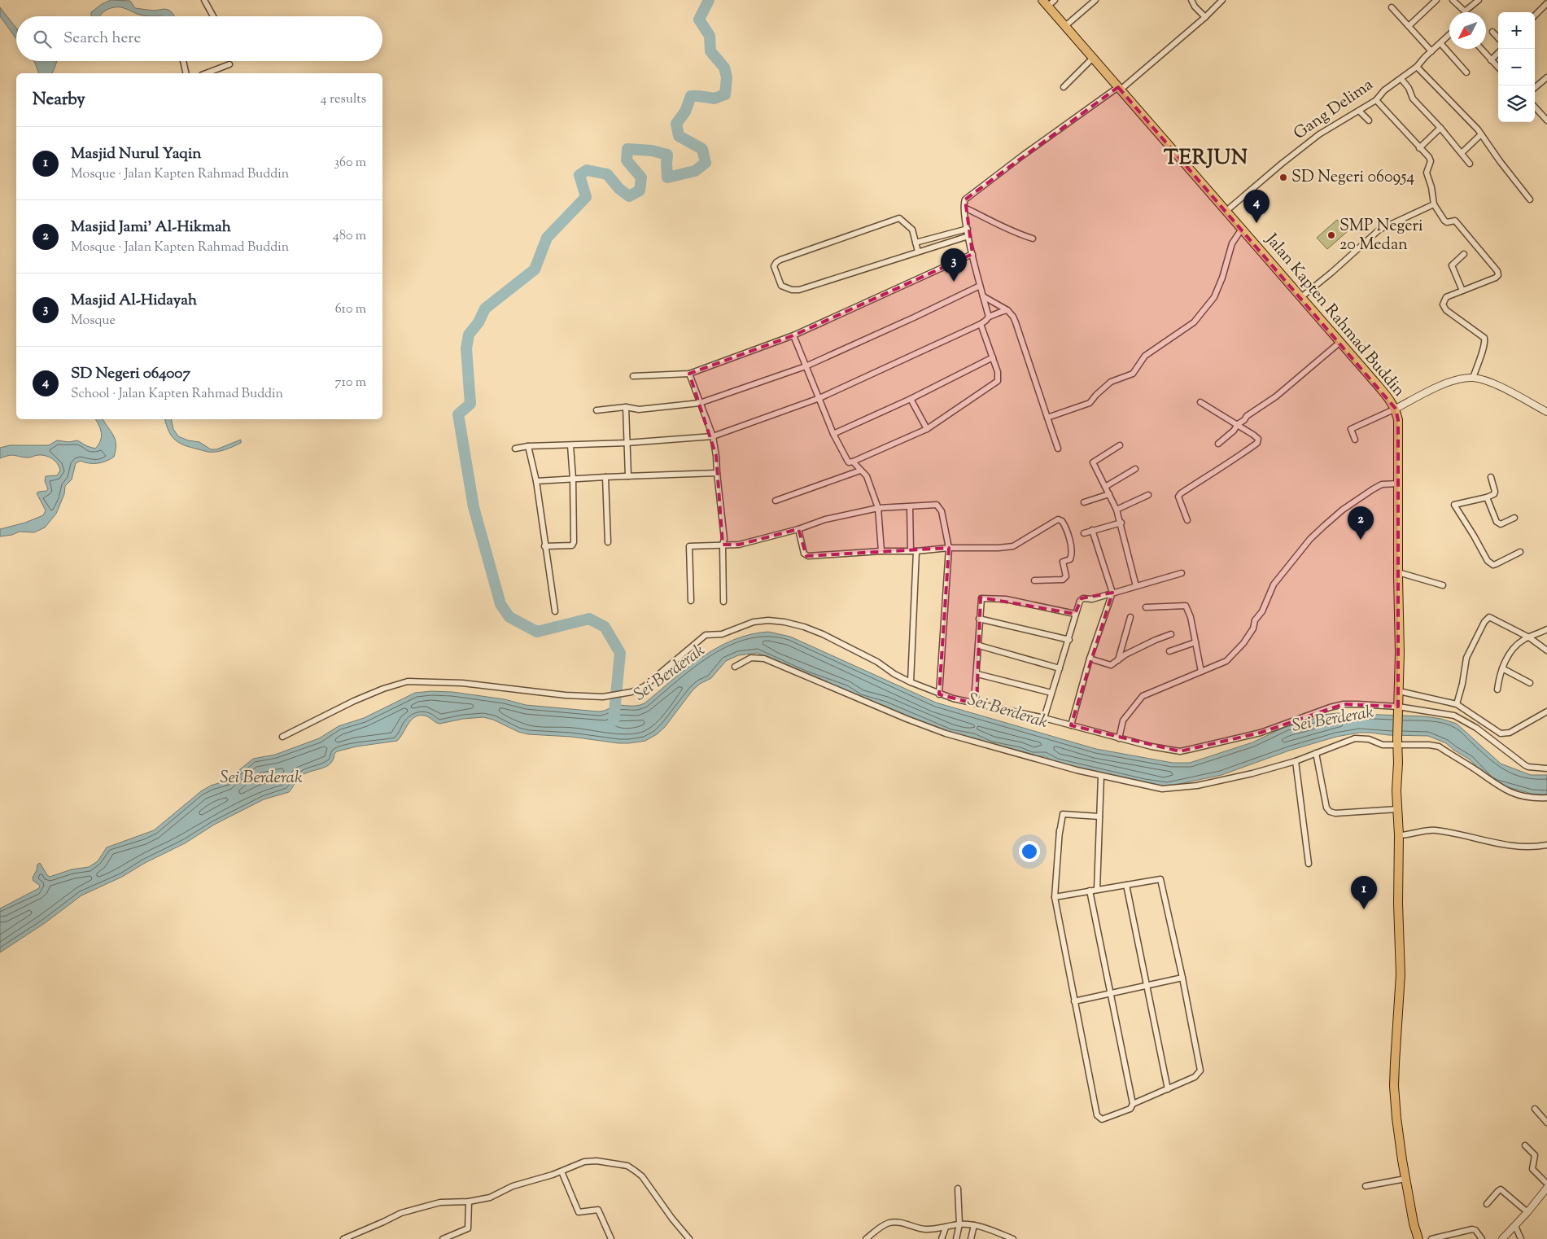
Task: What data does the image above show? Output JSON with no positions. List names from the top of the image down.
{
  "streets": {
    "main road": ["Jalan Kapten Rahmad Buddin"],
    "street": ["Gang Delima"]
  },
  "crossings": [
    ["Gang Delima", "Jalan Kapten Rahmad Buddin"]
  ],
  "districts": ["TERJUN"],
  "water": ["Sei Berderak"],
  "places": ["SD Negeri 060954", "SMP Negeri 20 Medan"],
  "north": "bottom left",
  "page": {
    "map_buttons": ["+", "−"],
    "search": "Search here",
    "heading": ["Nearby", "4 results"],
    "list": [
      {
        "mark": "1",
        "name": "Masjid Nurul Yaqin",
        "note": "Mosque · Jalan Kapten Rahmad Buddin",
        "value": "360 m"
      },
      {
        "mark": "2",
        "name": "Masjid Jami' Al-Hikmah",
        "note": "Mosque · Jalan Kapten Rahmad Buddin",
        "value": "480 m"
      },
      {
        "mark": "3",
        "name": "Masjid Al-Hidayah",
        "note": "Mosque",
        "value": "610 m"
      },
      {
        "mark": "4",
        "name": "SD Negeri 064007",
        "note": "School · Jalan Kapten Rahmad Buddin",
        "value": "710 m"
      }
    ],
    "pins": [
      "4",
      "3",
      "2",
      "1"
    ]
  }
}
